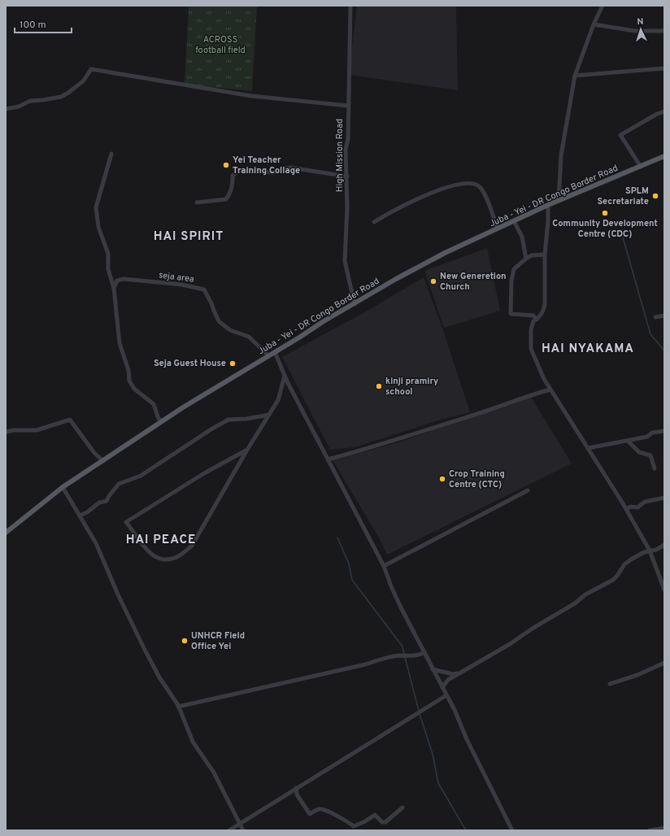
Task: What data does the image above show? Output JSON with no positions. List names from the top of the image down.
{
  "streets": {
    "main road": ["Juba - Yei - DR Congo Border Road"],
    "street": ["High Mission Road", "seja area"]
  },
  "crossings": [
    ["High Mission Road", "Juba - Yei - DR Congo Border Road"],
    ["Juba - Yei - DR Congo Border Road", "seja area"]
  ],
  "districts": ["HAI SPIRIT", "HAI NYAKAMA", "HAI PEACE"],
  "parks": ["ACROSS football field"],
  "places": [
    "Yei Teacher Training Collage",
    "SPLM Secretariate",
    "Community Development Centre (CDC)",
    "New Generetion Church",
    "Seja Guest House",
    "kinji pramiry school",
    "Crop Training Centre (CTC)",
    "UNHCR Field Office Yei"
  ],
  "scale_bar": "100 m",
  "north": "top"
}
